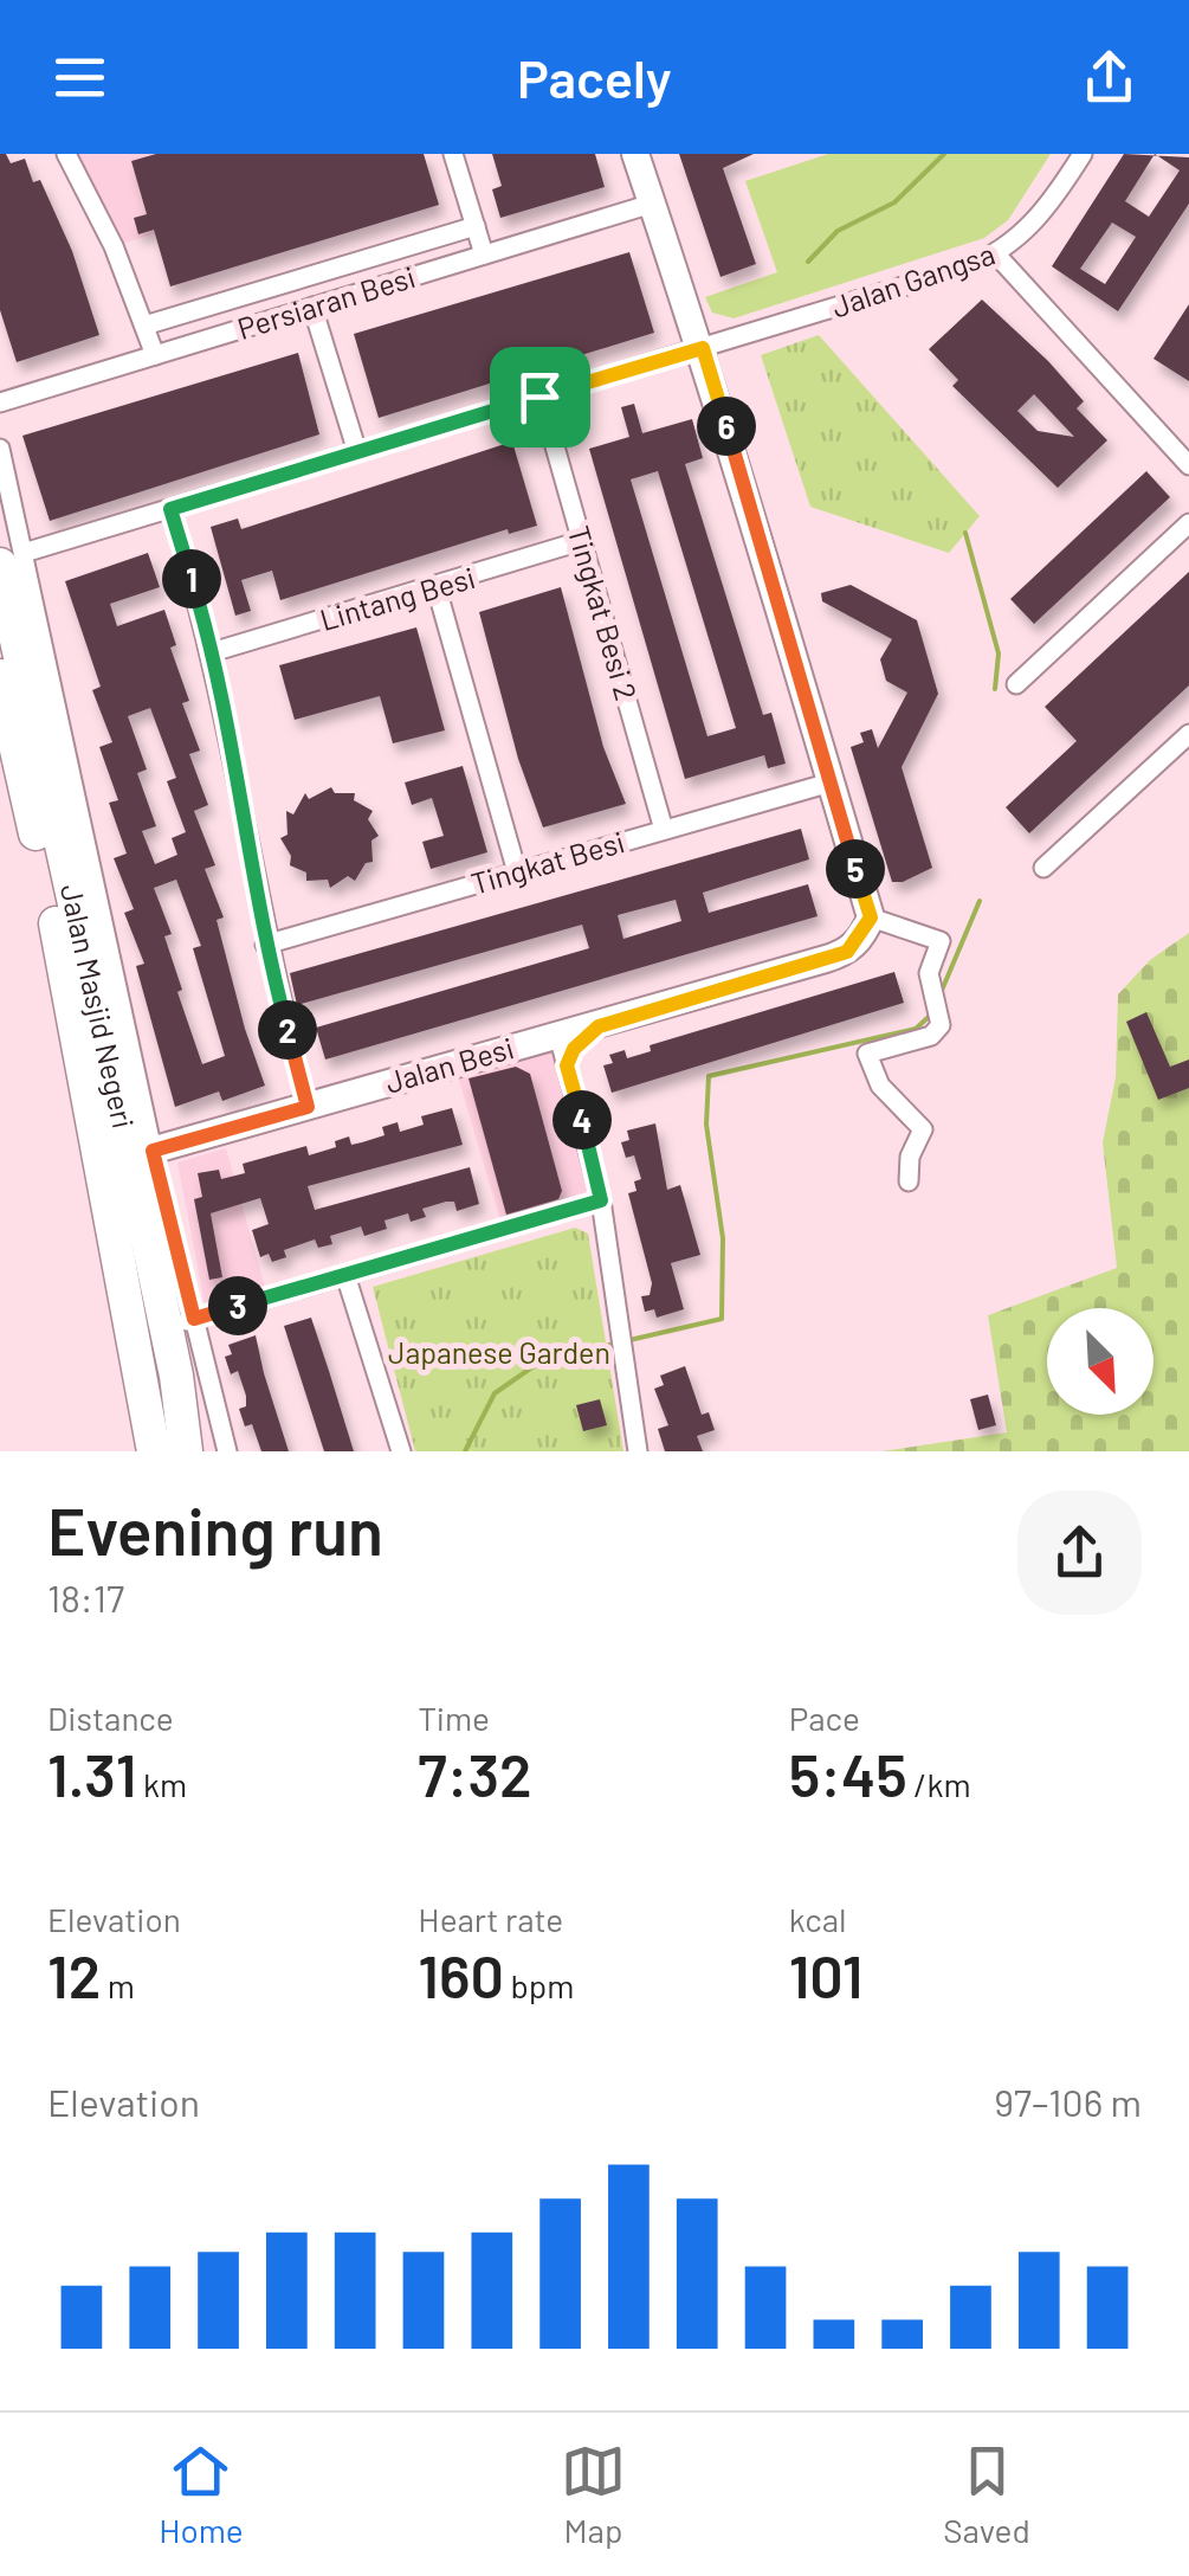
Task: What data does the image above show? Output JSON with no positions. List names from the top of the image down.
{
  "streets": {
    "highway": ["Jalan Masjid Negeri"],
    "street": [
      "Jalan Gangsa",
      "Persiaran Besi",
      "Lintang Besi",
      "Tingkat Besi 2",
      "Tingkat Besi",
      "Jalan Besi"
    ]
  },
  "crossings": [
    ["Jalan Gangsa", "Tingkat Besi 2"],
    ["Jalan Gangsa", "Jalan Masjid Negeri"],
    ["Lintang Besi", "Tingkat Besi 2"],
    ["Tingkat Besi 2", "Tingkat Besi"],
    ["Jalan Masjid Negeri", "Jalan Besi"]
  ],
  "parks": ["Japanese Garden"],
  "north": "bottom right",
  "page": {
    "header": "Pacely",
    "pins": [
      "6",
      "1",
      "5",
      "2",
      "4",
      "3"
    ],
    "heading": ["Evening run", "18:17"],
    "stats": [
      ["Distance", "1.31 km"],
      ["Time", "7:32"],
      ["Pace", "5:45 /km"],
      ["Elevation", "12 m"],
      ["Heart rate", "160 bpm"],
      ["kcal", "101"]
    ],
    "chart": ["Elevation", "97–106 m"],
    "tabs": ["Home", "Map", "Saved"]
  }
}
